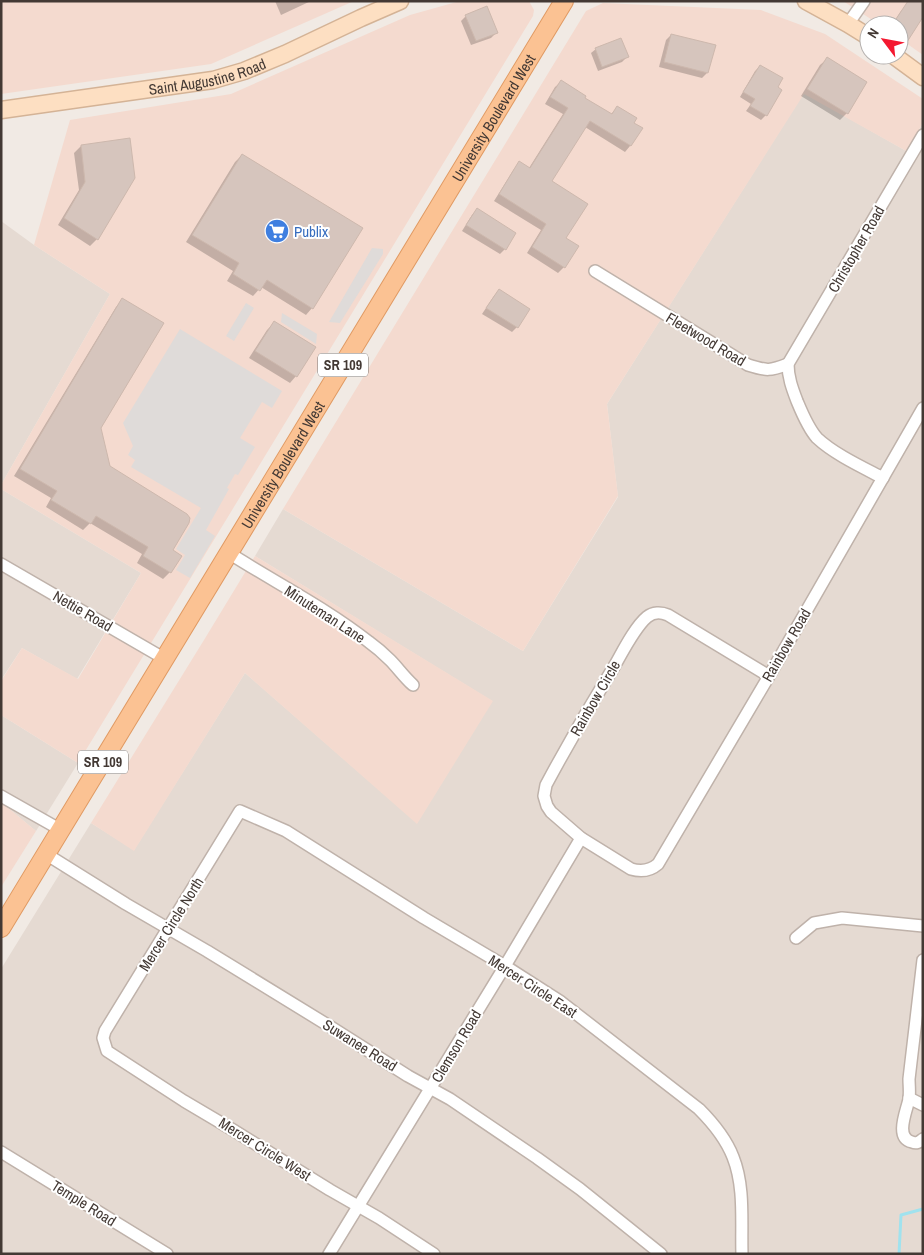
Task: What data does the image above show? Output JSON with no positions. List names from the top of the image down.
{
  "streets": {
    "main road": ["Saint Augustine Road", "University Boulevard West", "SR 109"],
    "street": [
      "Christopher Road",
      "Fleetwood Road",
      "Nettie Road",
      "Minuteman Lane",
      "Rainbow Road",
      "Rainbow Circle",
      "Mercer Circle North",
      "Mercer Circle East",
      "Suwanee Road",
      "Clemson Road",
      "Mercer Circle West",
      "Temple Road"
    ]
  },
  "crossings": [
    ["University Boulevard West", "Nettie Road"],
    ["University Boulevard West", "Minuteman Lane"],
    ["University Boulevard West", "Suwanee Road"],
    ["Christopher Road", "Fleetwood Road"],
    ["Rainbow Road", "Rainbow Circle"],
    ["Rainbow Circle", "Clemson Road"],
    ["Mercer Circle North", "Mercer Circle East"],
    ["Mercer Circle North", "Suwanee Road"],
    ["Mercer Circle North", "Mercer Circle West"],
    ["Mercer Circle East", "Clemson Road"],
    ["Suwanee Road", "Clemson Road"],
    ["Clemson Road", "Mercer Circle West"]
  ],
  "places": {
    "supermarket": ["Publix"]
  },
  "north": "top left"
}
